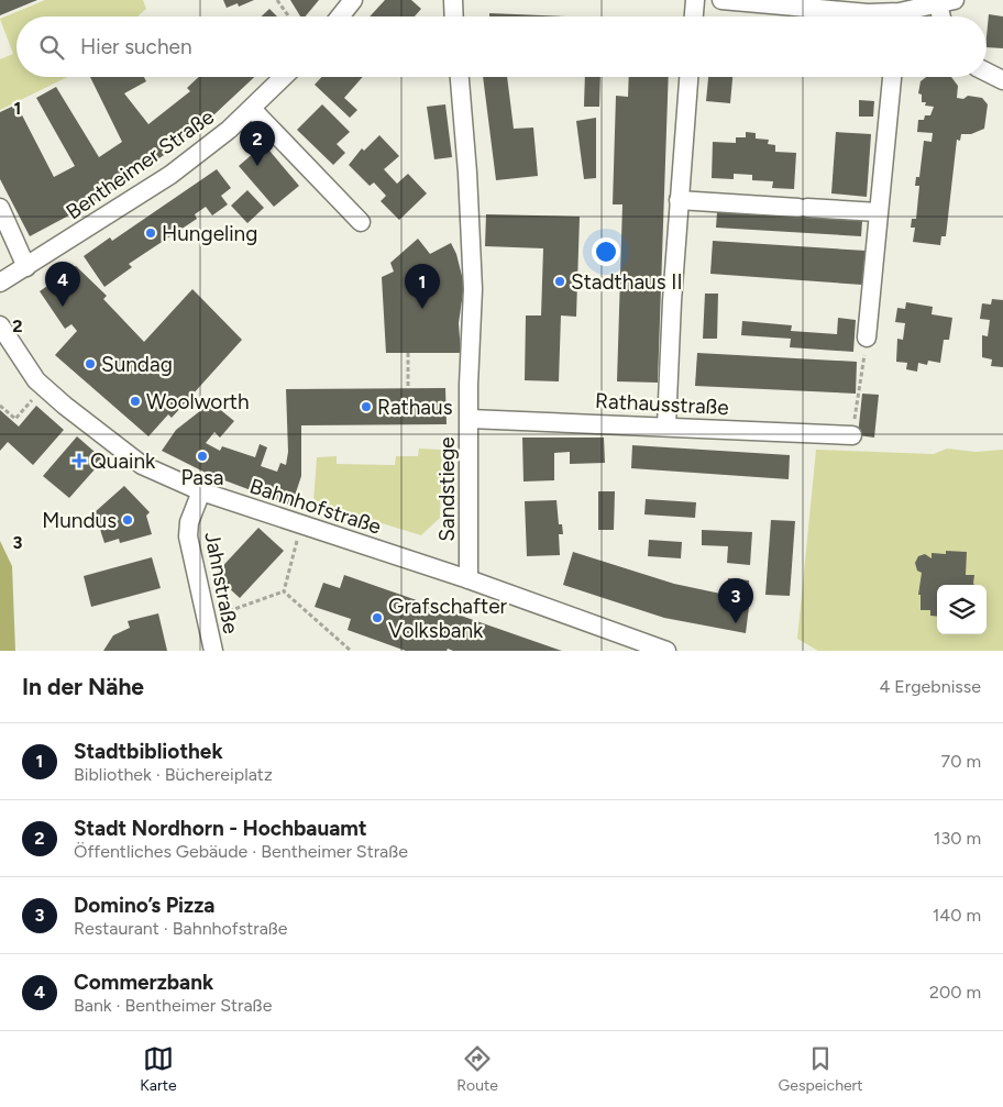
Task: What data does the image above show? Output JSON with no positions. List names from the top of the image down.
{
  "streets": {
    "street": [
      "Bentheimer Straße",
      "Rathausstraße",
      "Sandstiege",
      "Bahnhofstraße",
      "Jahnstraße"
    ]
  },
  "crossings": [
    ["Rathausstraße", "Sandstiege"],
    ["Sandstiege", "Bahnhofstraße"],
    ["Bahnhofstraße", "Jahnstraße"]
  ],
  "places": {
    "other": [
      "Hungeling",
      "Stadthaus II",
      "Sundag",
      "Woolworth",
      "Rathaus",
      "Pasa",
      "Mundus",
      "Grafschafter Volksbank"
    ],
    "health": ["Quaink"]
  },
  "page": {
    "search": "Hier suchen",
    "pins": [
      "2",
      "4",
      "1",
      "3"
    ],
    "heading": ["In der Nähe", "4 Ergebnisse"],
    "list": [
      {
        "mark": "1",
        "name": "Stadtbibliothek",
        "note": "Bibliothek · Büchereiplatz",
        "value": "70 m"
      },
      {
        "mark": "2",
        "name": "Stadt Nordhorn - Hochbauamt",
        "note": "Öffentliches Gebäude · Bentheimer Straße",
        "value": "130 m"
      },
      {
        "mark": "3",
        "name": "Domino’s Pizza",
        "note": "Restaurant · Bahnhofstraße",
        "value": "140 m"
      },
      {
        "mark": "4",
        "name": "Commerzbank",
        "note": "Bank · Bentheimer Straße",
        "value": "200 m"
      }
    ],
    "nav": ["Karte", "Route", "Gespeichert"]
  },
  "grid": {
    "rows": ["1", "2", "3"]
  }
}
